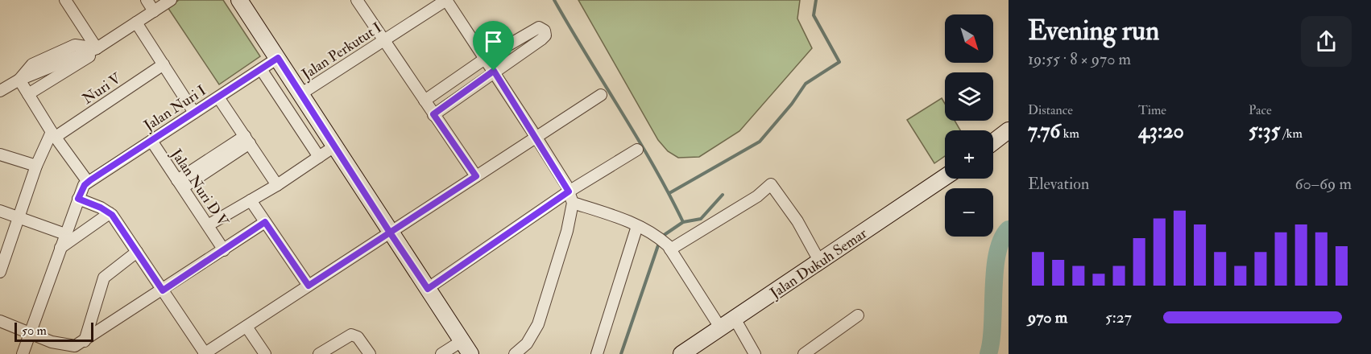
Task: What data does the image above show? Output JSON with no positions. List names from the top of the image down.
{
  "streets": {
    "street": [
      "Jalan Perkutut I",
      "Nuri V",
      "Jalan Nuri I",
      "Jalan Nuri D V",
      "Jalan Dukuh Semar"
    ]
  },
  "crossings": [
    ["Jalan Nuri I", "Jalan Nuri D V"]
  ],
  "scale_bar": "50 m",
  "north": "bottom right",
  "page": {
    "heading": ["Evening run", "19:55 · 8 × 970 m"],
    "map_buttons": ["+", "−"],
    "stats": [
      ["Distance", "7.76 km"],
      ["Time", "43:20"],
      ["Pace", "5:35 /km"]
    ],
    "chart": ["Elevation", "60–69 m"],
    "list": [
      {
        "name": "970 m",
        "note": "5:27"
      }
    ],
    "scale": "50 m"
  }
}
